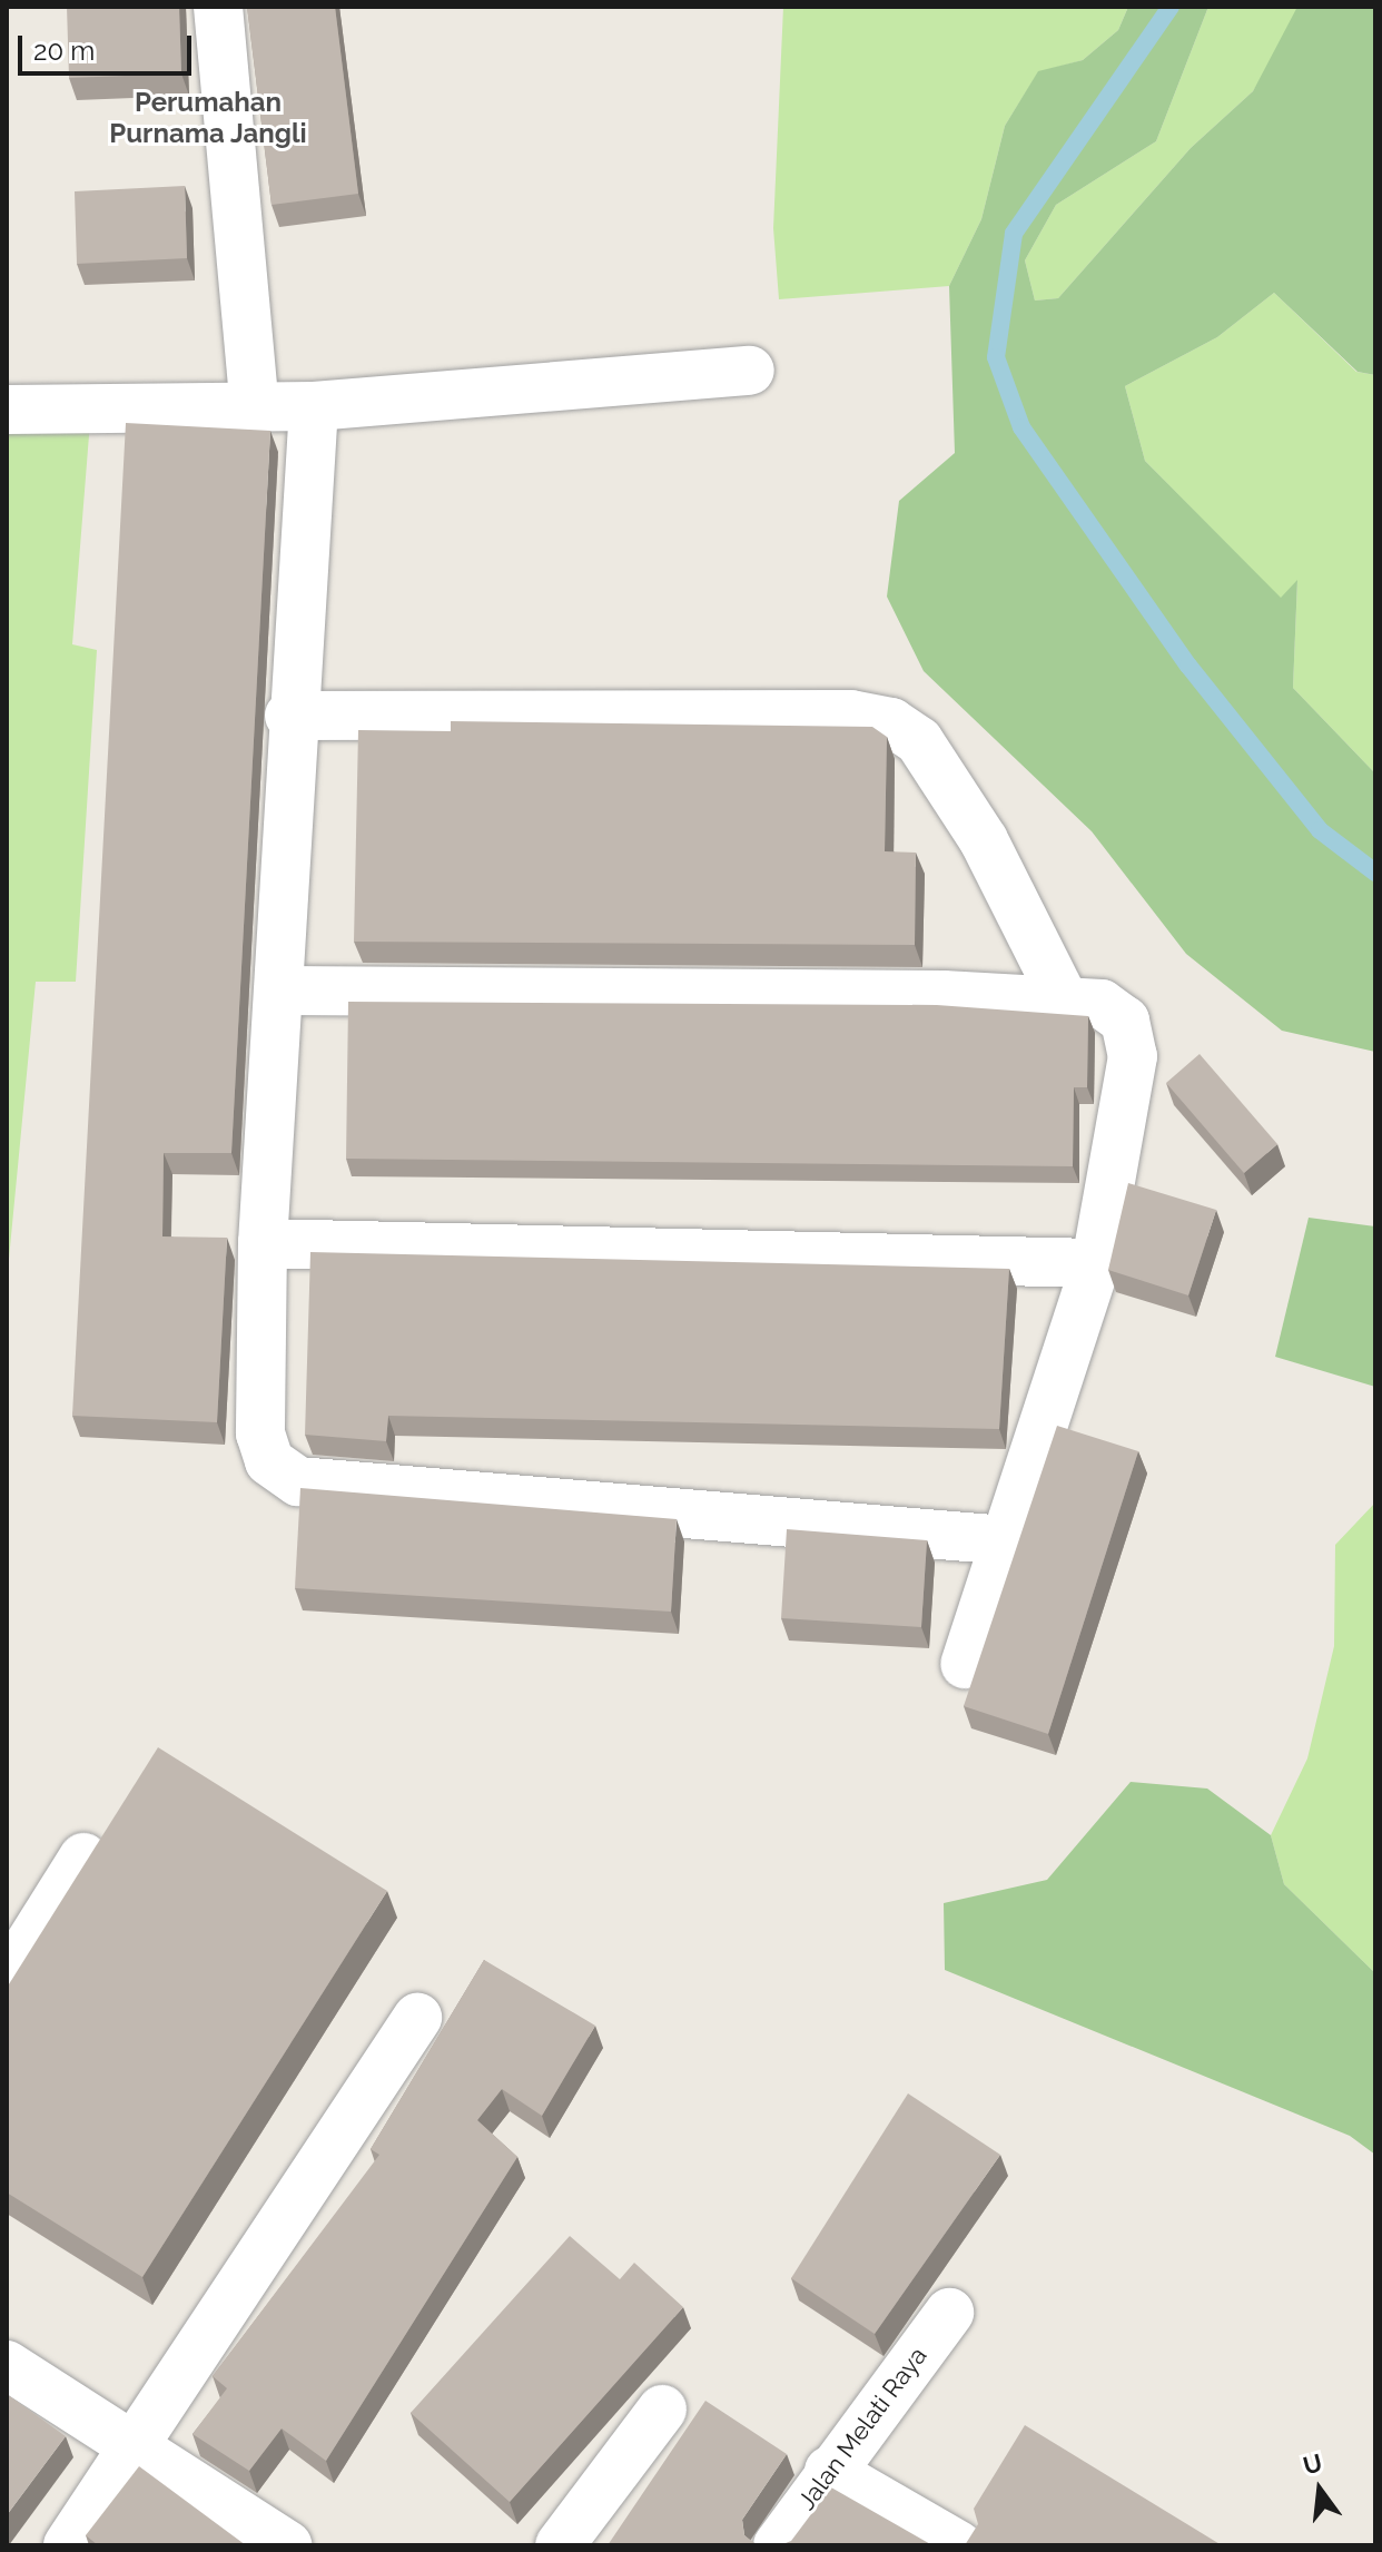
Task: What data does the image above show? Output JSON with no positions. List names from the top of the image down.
{
  "streets": {
    "street": ["Jalan Melati Raya"]
  },
  "districts": ["Perumahan Purnama Jangli"],
  "scale_bar": "20 m",
  "north": "top"
}
